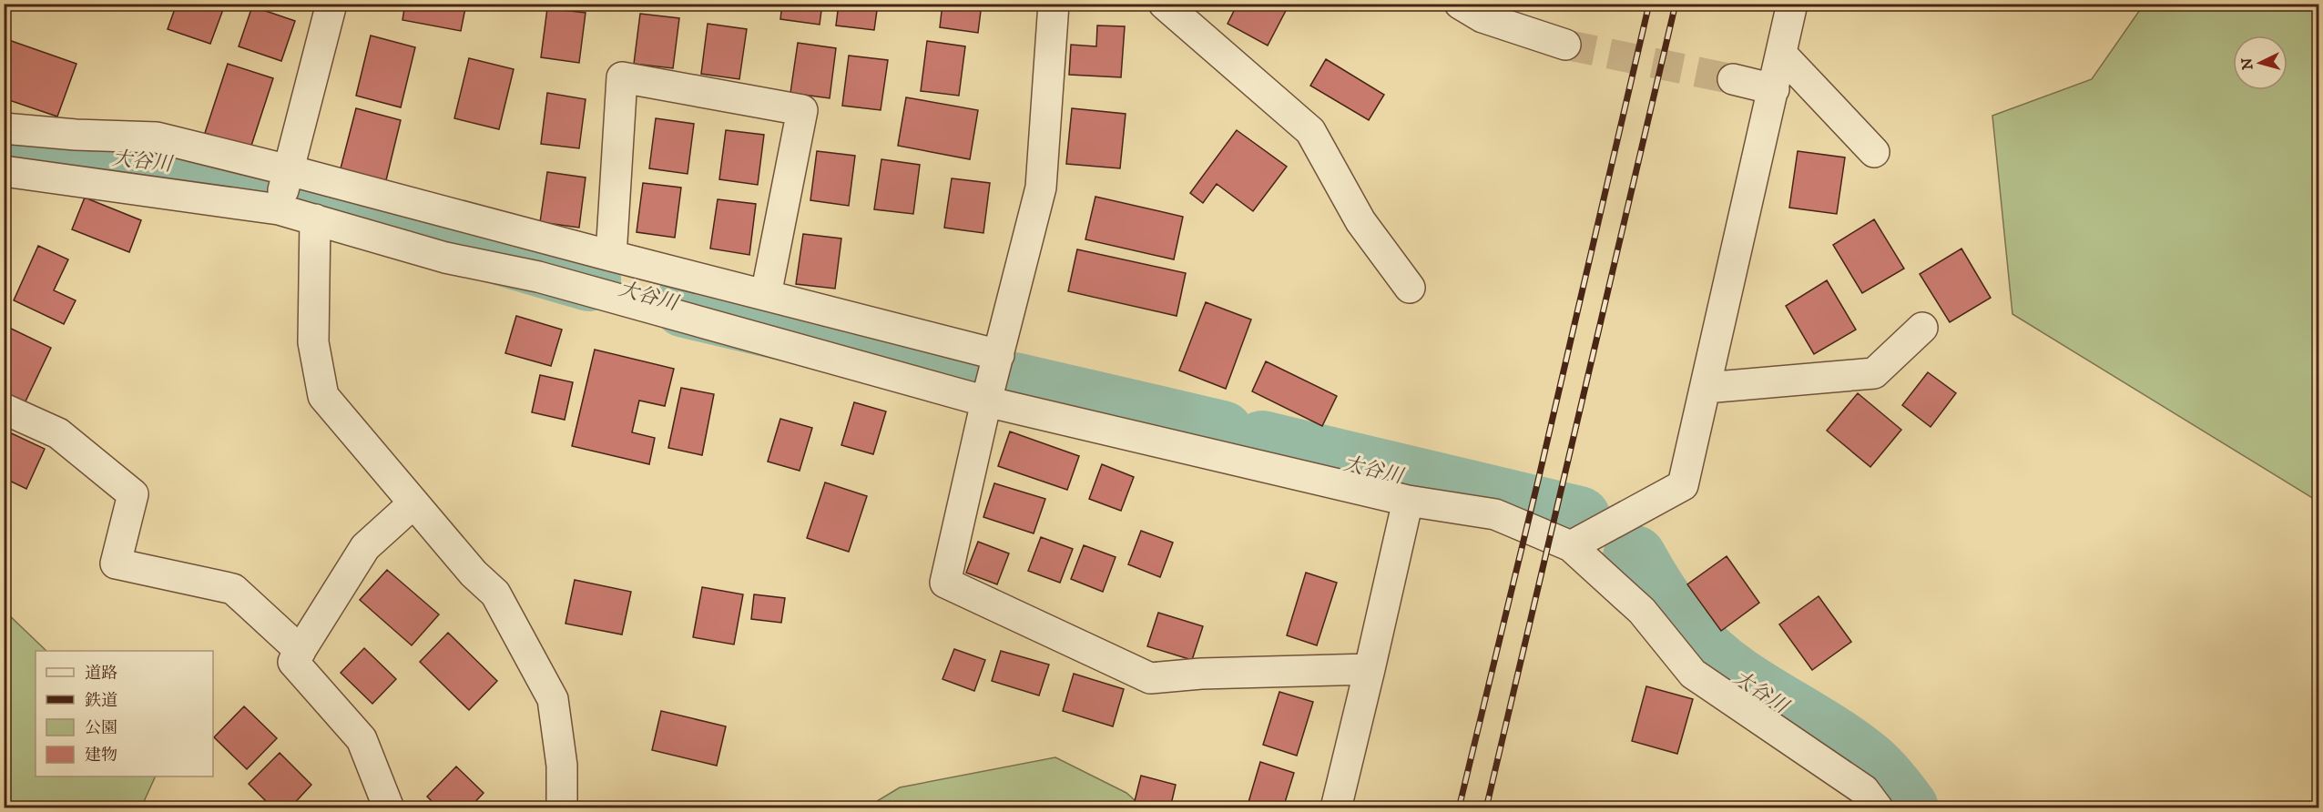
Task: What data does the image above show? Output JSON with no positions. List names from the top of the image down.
{
  "water": ["大谷川"],
  "legend": [
    "道路",
    "鉄道",
    "公園",
    "建物"
  ],
  "north": "left"
}
